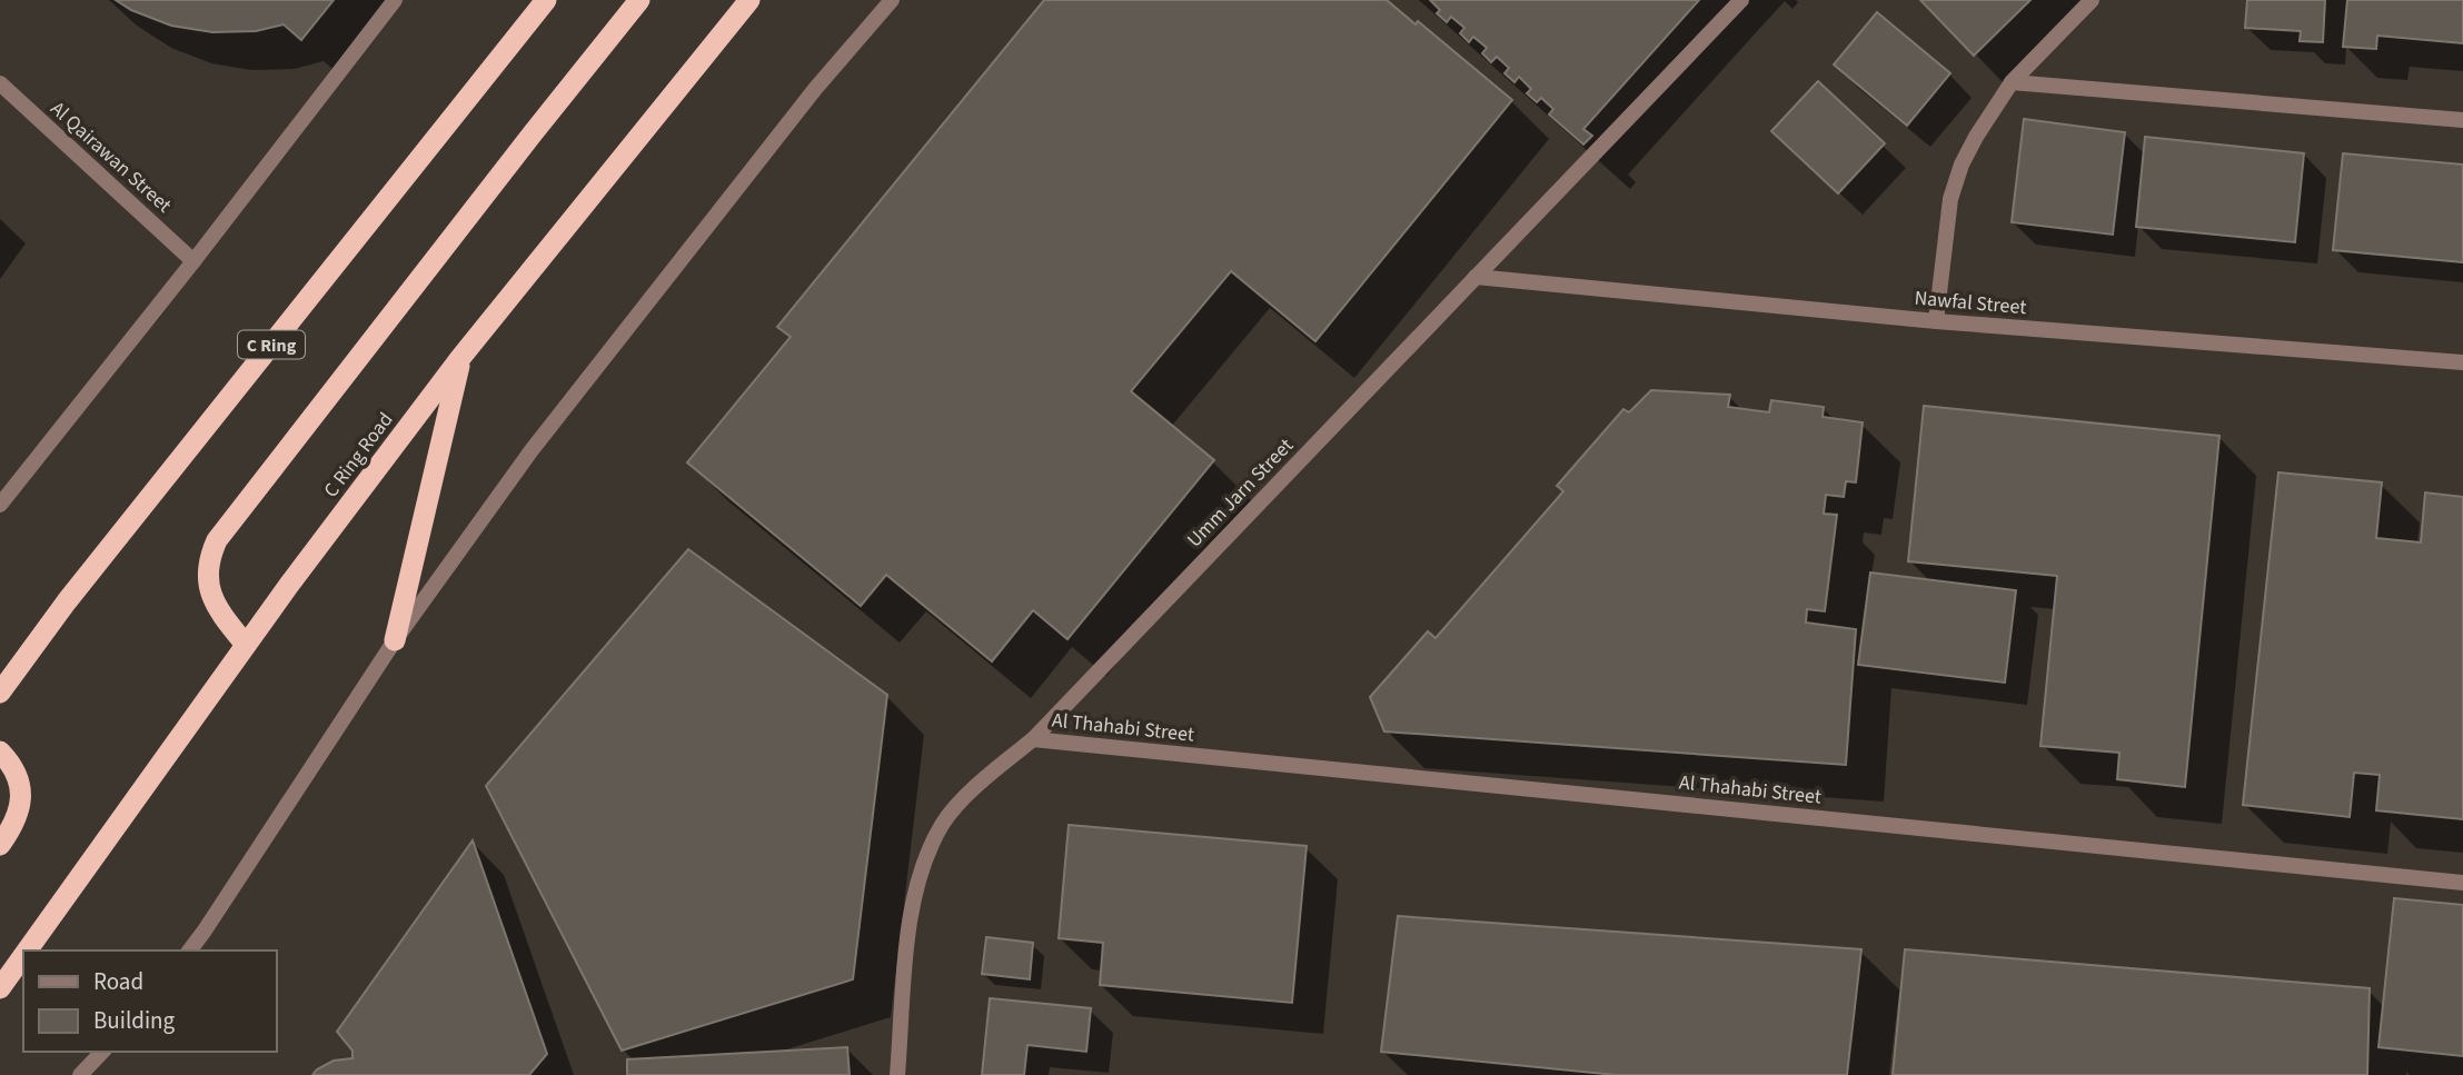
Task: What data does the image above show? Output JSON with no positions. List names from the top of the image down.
{
  "streets": {
    "highway": ["C Ring", "C Ring Road"],
    "street": [
      "Al Qairawan Street",
      "Nawfal Street",
      "Umm Jarn Street",
      "Al Thahabi Street"
    ]
  },
  "crossings": [
    ["Nawfal Street", "Umm Jarn Street"],
    ["Umm Jarn Street", "Al Thahabi Street"]
  ],
  "legend": ["Road", "Building"]
}
